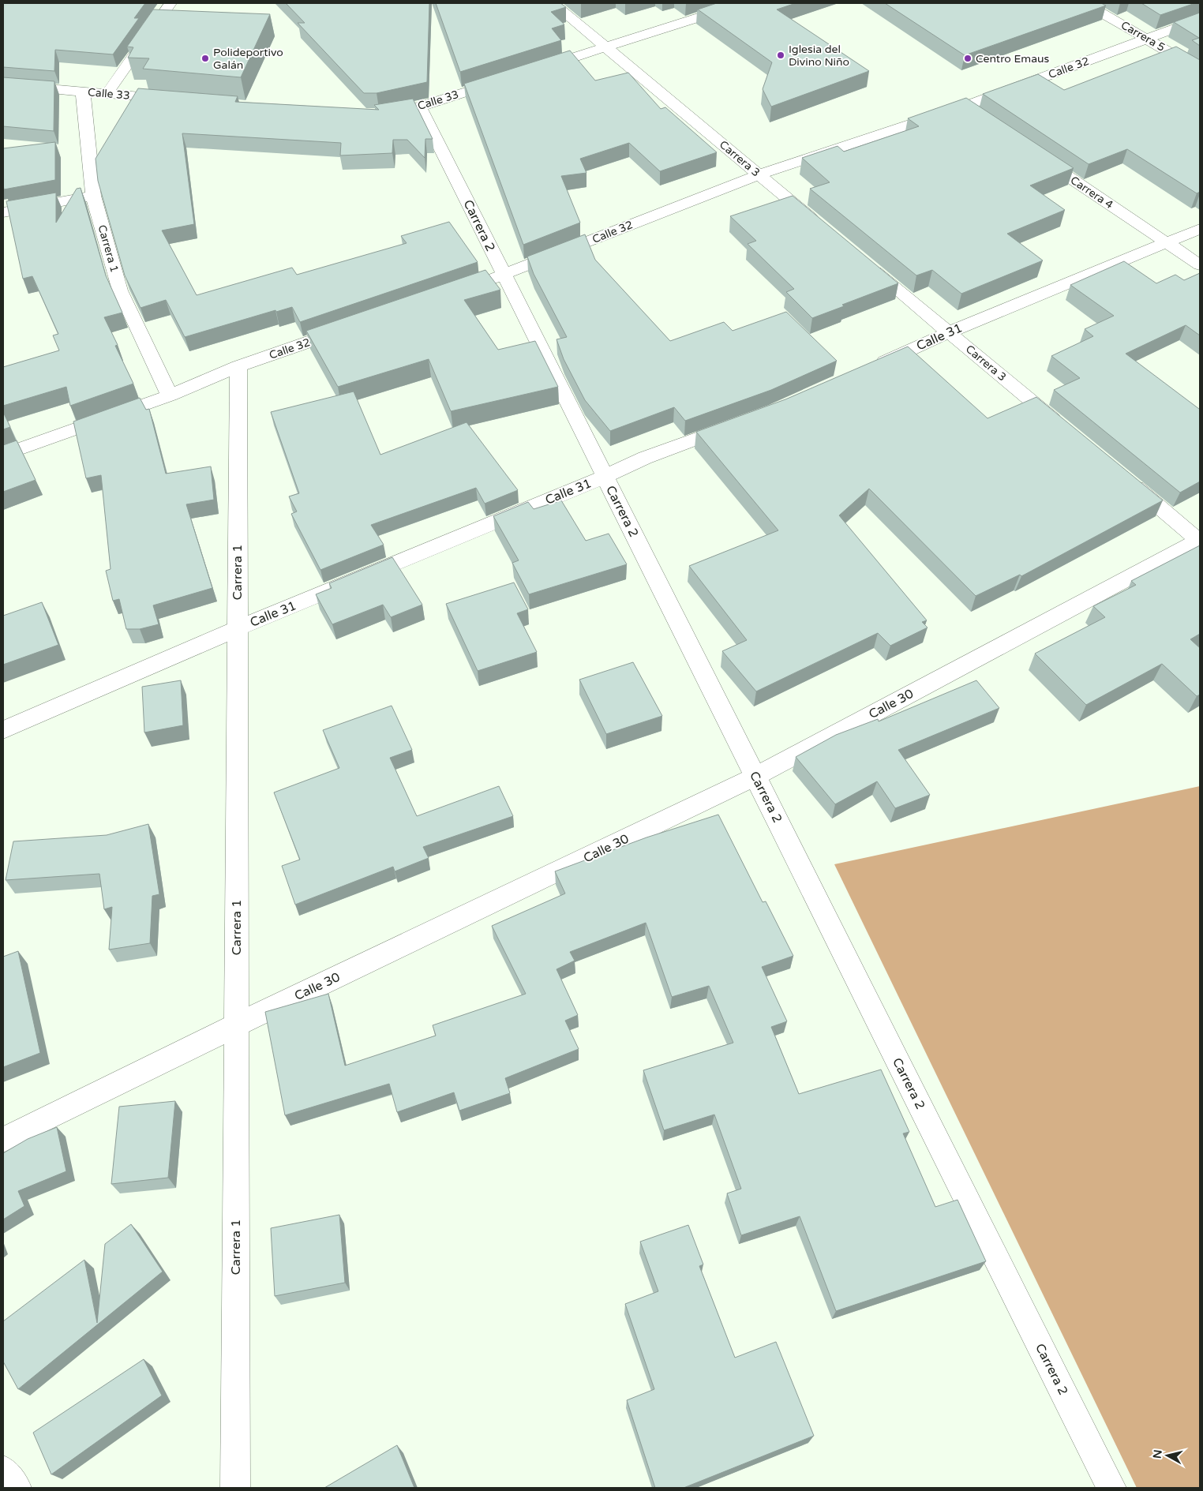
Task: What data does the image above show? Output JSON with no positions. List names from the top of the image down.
{
  "streets": {
    "street": [
      "Carrera 5",
      "Calle 32",
      "Calle 33",
      "Carrera 3",
      "Carrera 4",
      "Carrera 2",
      "Carrera 1",
      "Calle 31",
      "Calle 30"
    ]
  },
  "crossings": [
    ["Carrera 5", "Calle 32"],
    ["Calle 32", "Carrera 3"],
    ["Calle 32", "Carrera 2"],
    ["Calle 32", "Carrera 1"],
    ["Calle 33", "Carrera 2"],
    ["Calle 33", "Carrera 1"],
    ["Carrera 3", "Calle 31"],
    ["Carrera 4", "Calle 31"],
    ["Carrera 2", "Calle 31"],
    ["Carrera 2", "Calle 30"],
    ["Carrera 1", "Calle 31"],
    ["Carrera 1", "Calle 30"]
  ],
  "places": ["Iglesia del Divino Niño", "Polideportivo Galán", "Centro Emaus"],
  "north": "left"
}
